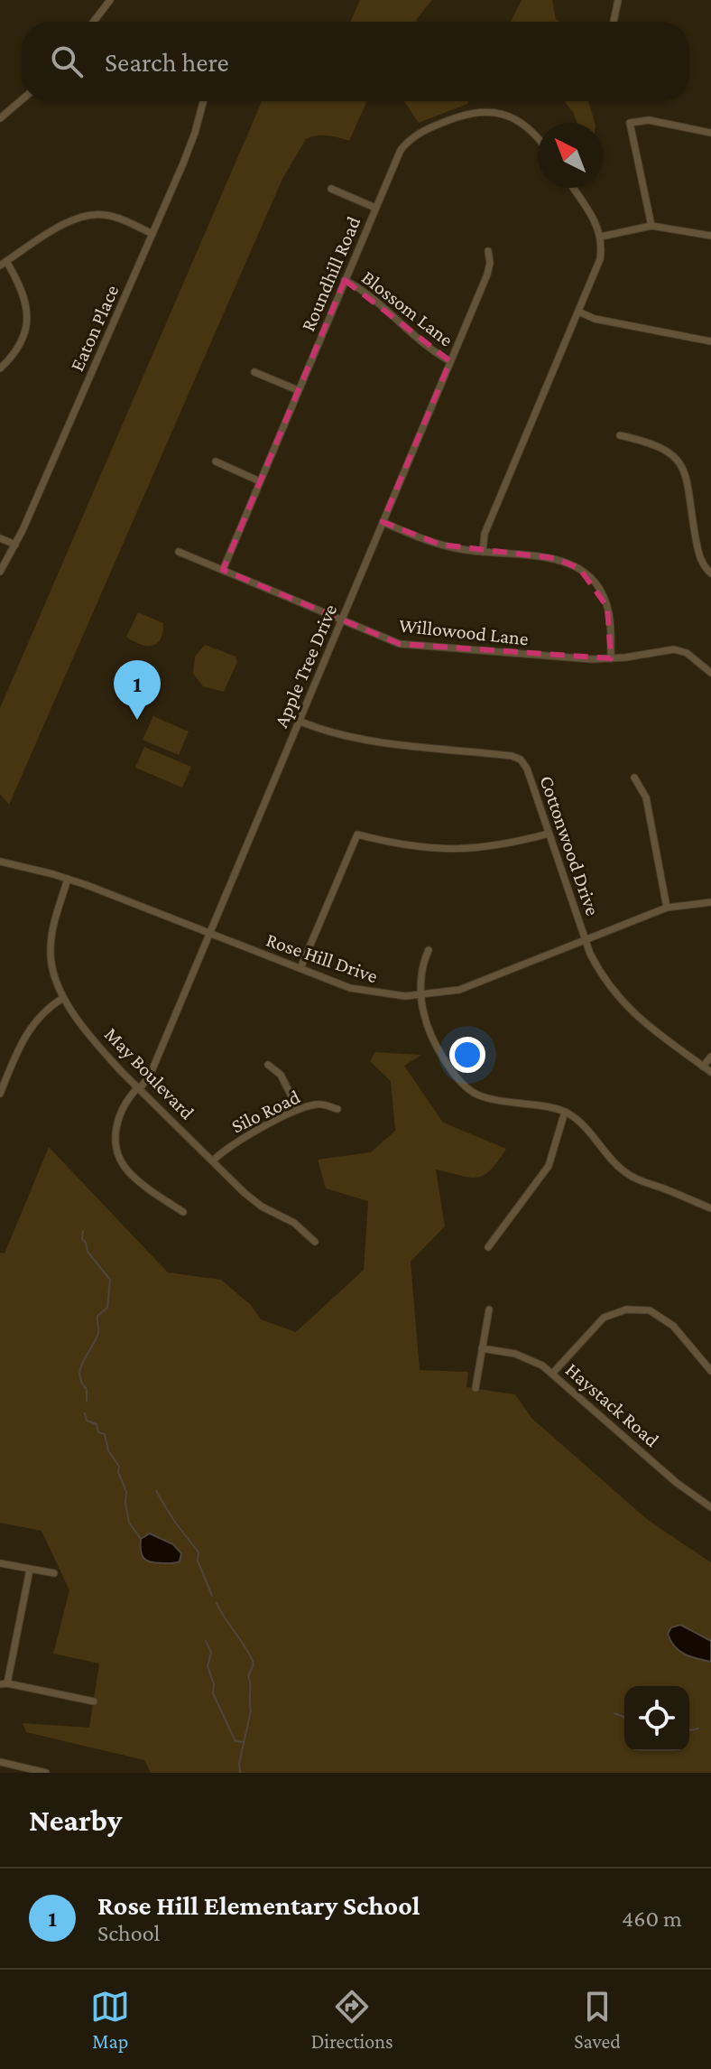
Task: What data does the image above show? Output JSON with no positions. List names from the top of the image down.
{
  "streets": {
    "street": [
      "Roundhill Road",
      "Blossom Lane",
      "Eaton Place",
      "Willowood Lane",
      "Apple Tree Drive",
      "Cottonwood Drive",
      "Rose Hill Drive",
      "May Boulevard",
      "Silo Road",
      "Haystack Road"
    ]
  },
  "crossings": [
    ["Roundhill Road", "Blossom Lane"],
    ["Roundhill Road", "Willowood Lane"],
    ["Blossom Lane", "Apple Tree Drive"],
    ["Willowood Lane", "Apple Tree Drive"],
    ["Apple Tree Drive", "Cottonwood Drive"],
    ["Apple Tree Drive", "Rose Hill Drive"],
    ["Apple Tree Drive", "May Boulevard"],
    ["Cottonwood Drive", "Rose Hill Drive"],
    ["Rose Hill Drive", "May Boulevard"],
    ["May Boulevard", "Silo Road"]
  ],
  "north": "top left",
  "page": {
    "search": "Search here",
    "pins": "1",
    "heading": "Nearby",
    "list": [
      {
        "mark": "1",
        "name": "Rose Hill Elementary School",
        "note": "School",
        "value": "460 m"
      }
    ],
    "nav": ["Map", "Directions", "Saved"]
  }
}
